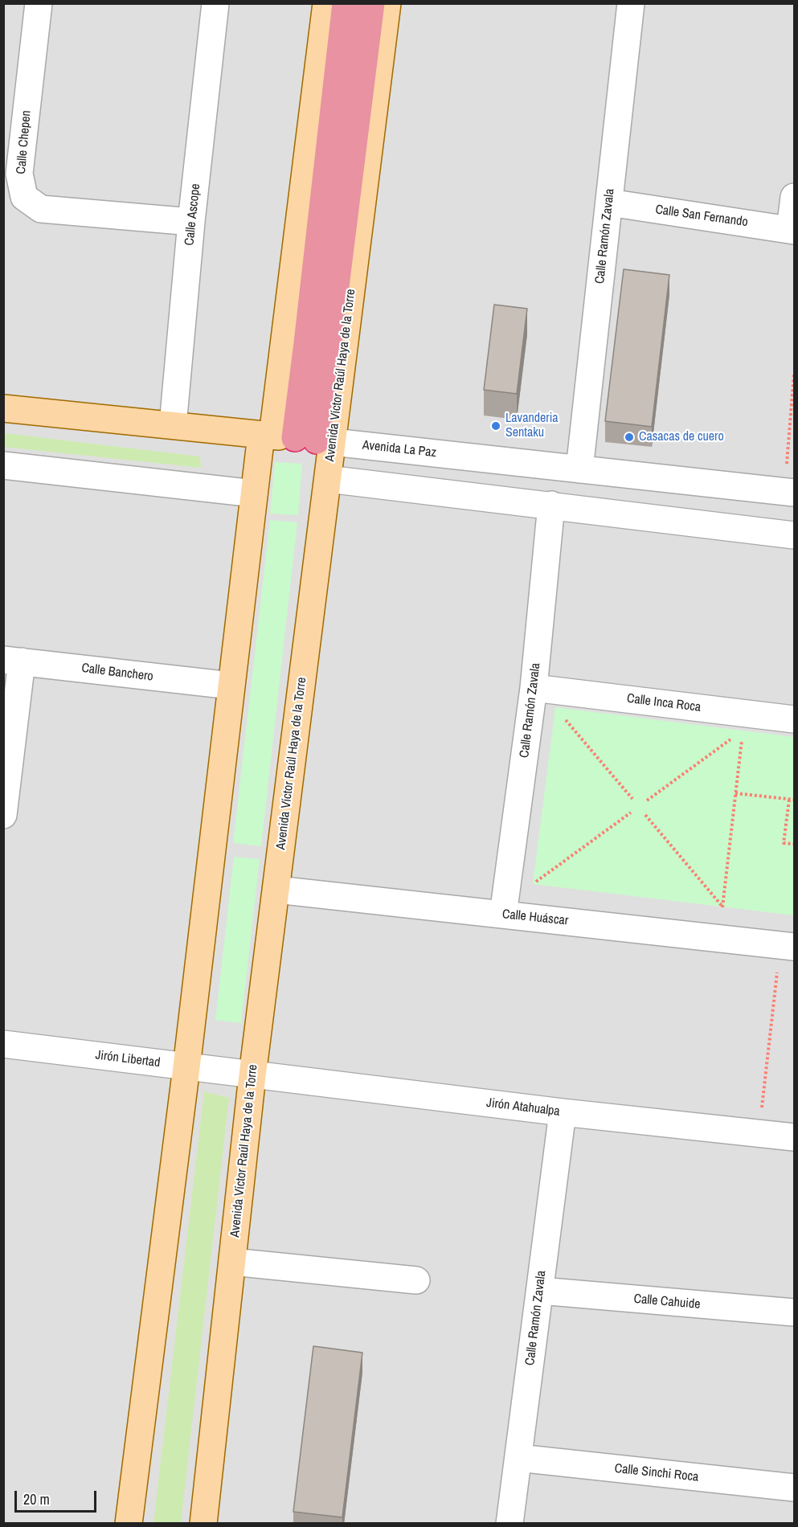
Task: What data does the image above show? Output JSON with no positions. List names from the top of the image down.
{
  "streets": {
    "main road": ["Avenida Víctor Raúl Haya de la Torre", "Avenida La Paz"],
    "street": [
      "Calle Chepen",
      "Calle Ascope",
      "Calle San Fernando",
      "Calle Ramón Zavala",
      "Calle Banchero",
      "Calle Inca Roca",
      "Calle Huáscar",
      "Jirón Libertad",
      "Jirón Atahualpa",
      "Calle Cahuide",
      "Calle Sinchi Roca"
    ]
  },
  "crossings": [
    ["Calle Chepen", "Calle Ascope"],
    ["Calle Ascope", "Avenida La Paz"],
    ["Calle San Fernando", "Calle Ramón Zavala"],
    ["Calle Ramón Zavala", "Avenida La Paz"],
    ["Calle Ramón Zavala", "Calle Inca Roca"],
    ["Calle Ramón Zavala", "Calle Huáscar"],
    ["Calle Ramón Zavala", "Jirón Atahualpa"],
    ["Calle Ramón Zavala", "Calle Cahuide"],
    ["Calle Ramón Zavala", "Calle Sinchi Roca"],
    ["Avenida Víctor Raúl Haya de la Torre", "Avenida La Paz"],
    ["Avenida Víctor Raúl Haya de la Torre", "Calle Banchero"],
    ["Avenida Víctor Raúl Haya de la Torre", "Calle Huáscar"],
    ["Avenida Víctor Raúl Haya de la Torre", "Jirón Libertad"],
    ["Avenida Víctor Raúl Haya de la Torre", "Jirón Atahualpa"],
    ["Jirón Libertad", "Jirón Atahualpa"]
  ],
  "places": ["Lavanderia Sentaku", "Casacas de cuero"],
  "scale_bar": "20 m"
}
